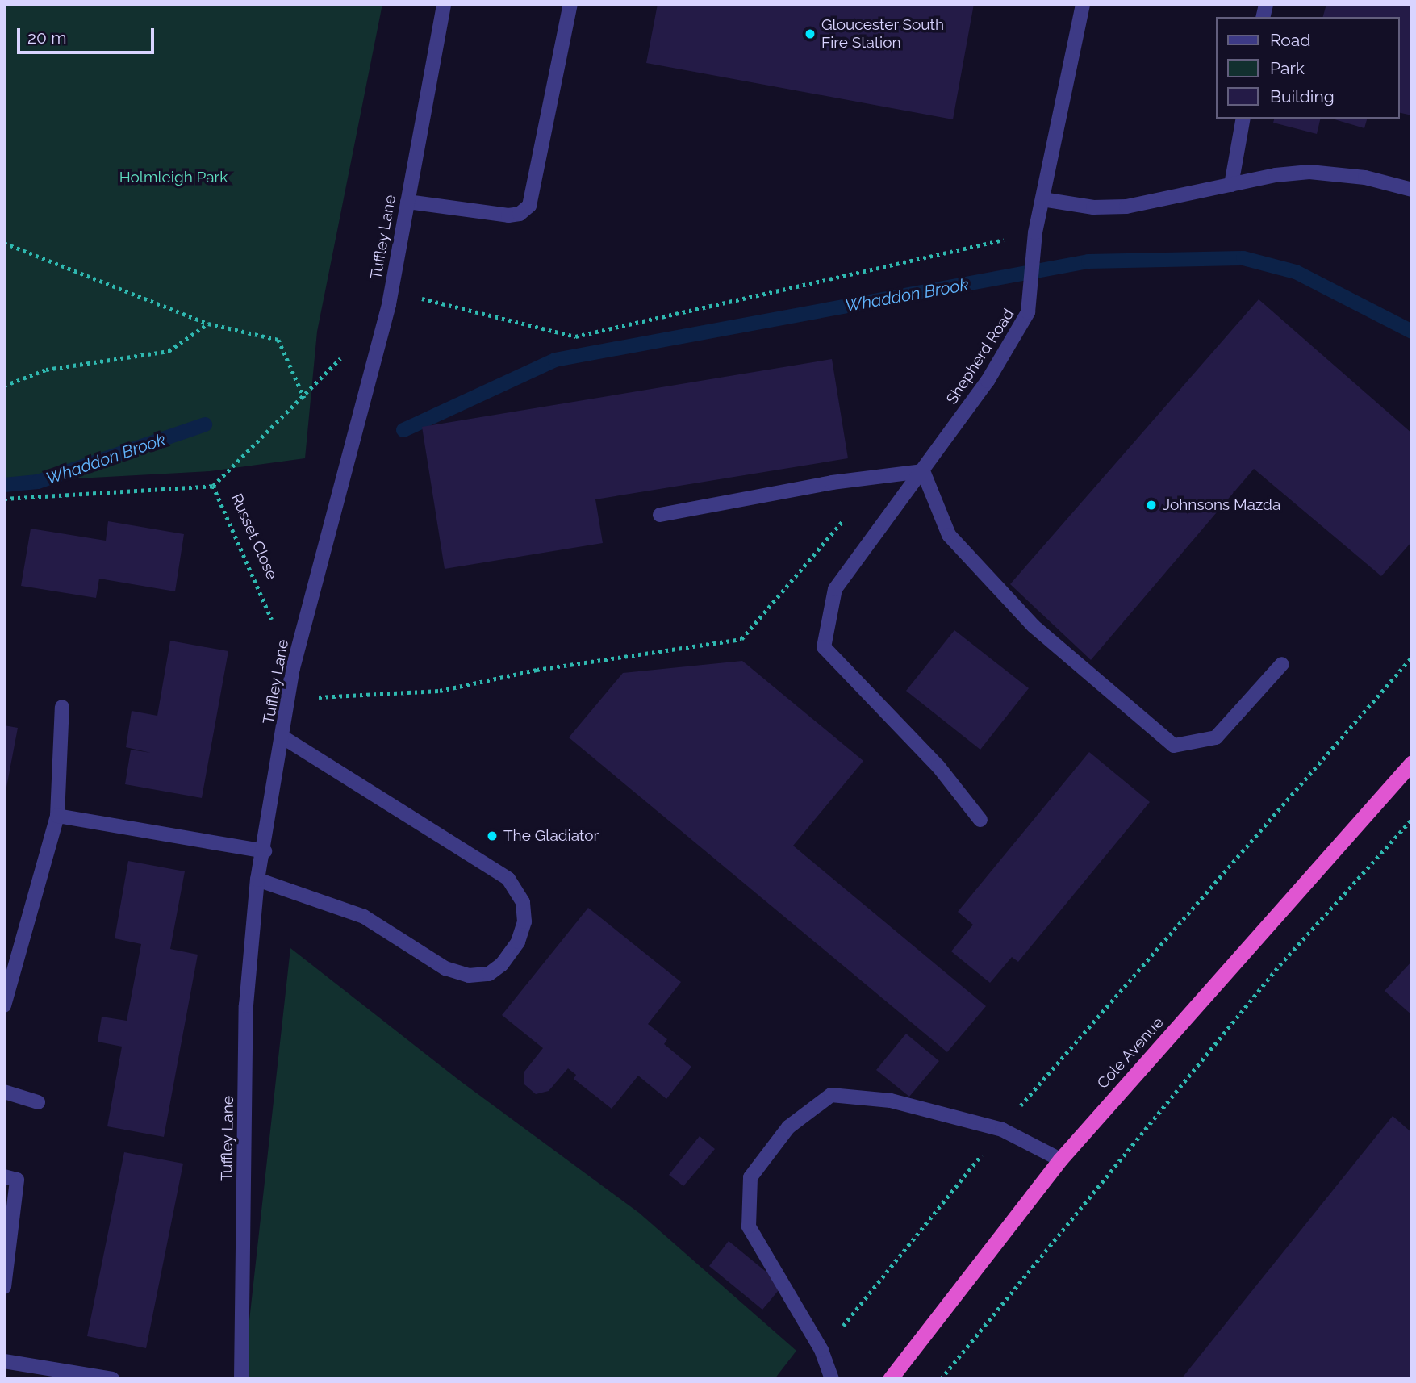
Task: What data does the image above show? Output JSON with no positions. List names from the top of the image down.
{
  "streets": {
    "highway": ["Cole Avenue"],
    "street": ["Tuffley Lane", "Shepherd Road"],
    "path": ["Russet Close"]
  },
  "crossings": [
    ["Tuffley Lane", "Russet Close"]
  ],
  "water": ["Whaddon Brook"],
  "parks": ["Holmleigh Park"],
  "places": ["Gloucester South Fire Station", "Johnsons Mazda", "The Gladiator"],
  "legend": ["Road", "Park", "Building"],
  "scale_bar": "20 m"
}
